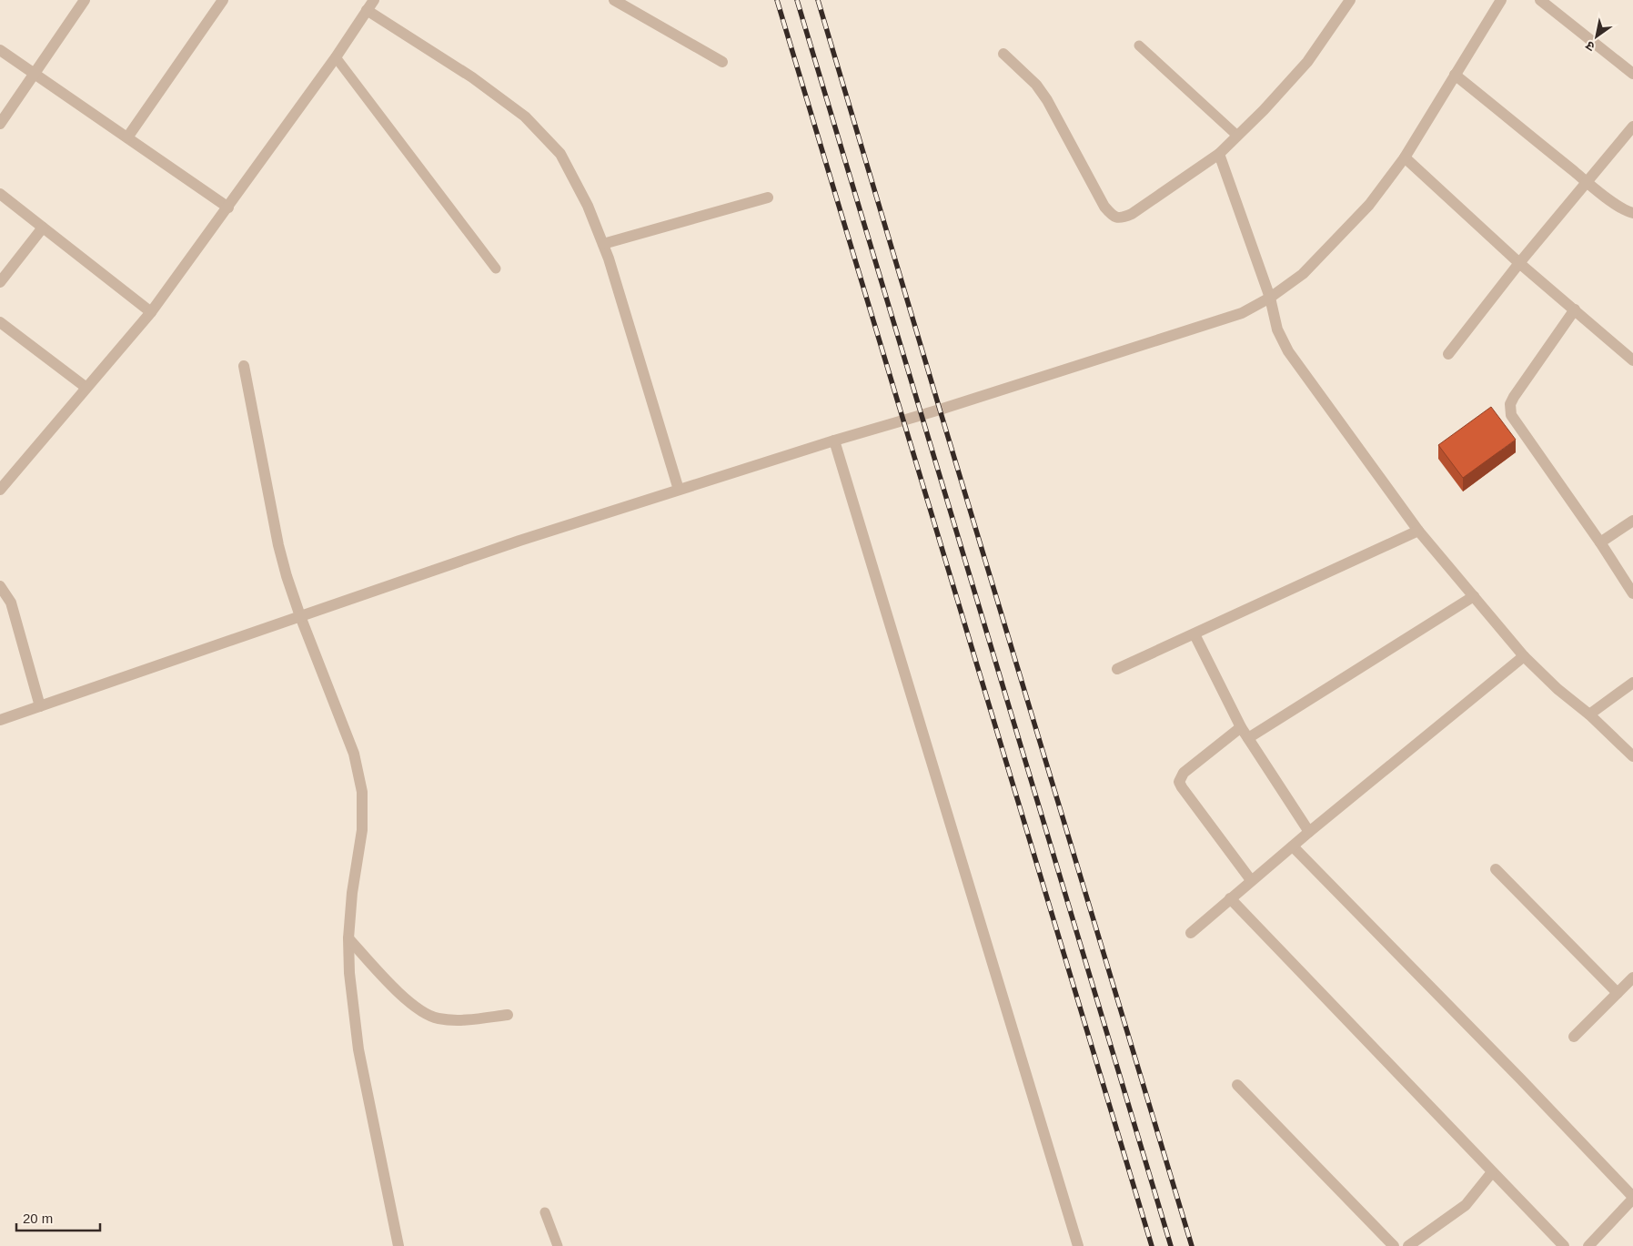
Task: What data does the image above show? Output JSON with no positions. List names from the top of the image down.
{
  "scale_bar": "20 m",
  "north": "bottom left"
}
